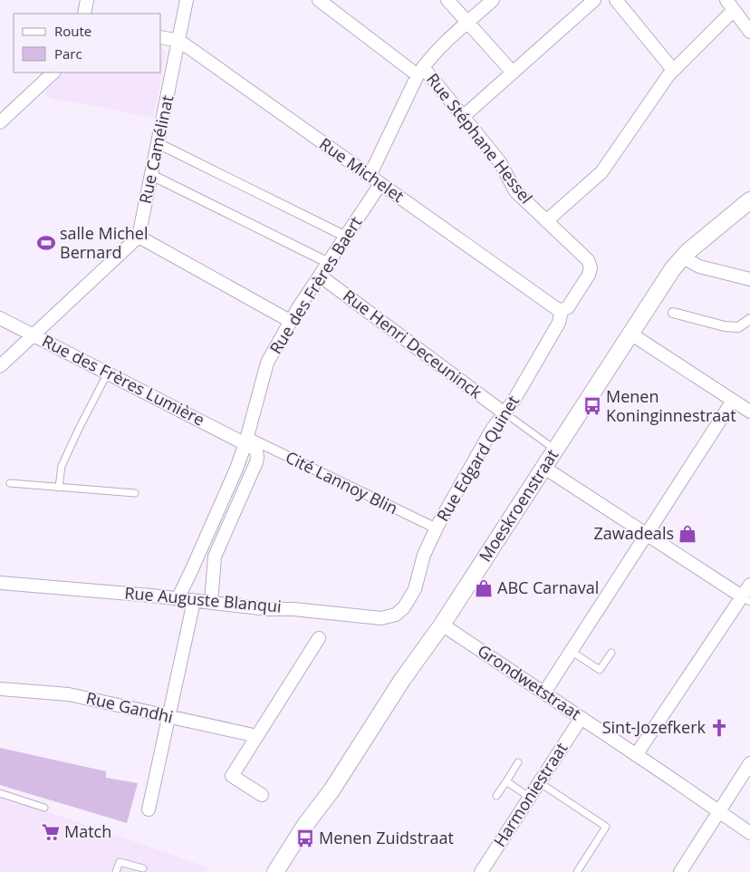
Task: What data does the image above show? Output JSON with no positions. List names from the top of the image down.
{
  "streets": {
    "street": [
      "Rue Stéphane Hessel",
      "Rue Camélinat",
      "Rue Michelet",
      "Rue des Frères Baert",
      "Rue Henri Deceuninck",
      "Rue des Frères Lumière",
      "Rue Edgard Quinet",
      "Cité Lannoy Blin",
      "Moeskroenstraat",
      "Rue Auguste Blanqui",
      "Grondwetstraat",
      "Rue Gandhi",
      "Harmoniestraat"
    ]
  },
  "crossings": [
    ["Rue Stéphane Hessel", "Rue Michelet"],
    ["Rue Stéphane Hessel", "Rue Edgard Quinet"],
    ["Rue Camélinat", "Rue Michelet"],
    ["Rue Michelet", "Rue des Frères Baert"],
    ["Rue Michelet", "Rue Edgard Quinet"],
    ["Rue des Frères Baert", "Rue Henri Deceuninck"],
    ["Rue des Frères Baert", "Rue des Frères Lumière"],
    ["Rue des Frères Baert", "Cité Lannoy Blin"],
    ["Rue des Frères Baert", "Rue Auguste Blanqui"],
    ["Rue Henri Deceuninck", "Rue Edgard Quinet"],
    ["Rue des Frères Lumière", "Cité Lannoy Blin"],
    ["Rue Edgard Quinet", "Cité Lannoy Blin"],
    ["Rue Edgard Quinet", "Rue Auguste Blanqui"],
    ["Moeskroenstraat", "Grondwetstraat"],
    ["Grondwetstraat", "Harmoniestraat"]
  ],
  "places": {
    "sports": ["salle Michel Bernard"],
    "bus stop": ["Menen Koninginnestraat", "Menen Zuidstraat"],
    "shop": ["Zawadeals", "ABC Carnaval"],
    "church": ["Sint-Jozefkerk"],
    "supermarket": ["Match"]
  },
  "legend": ["Route", "Parc"]
}
